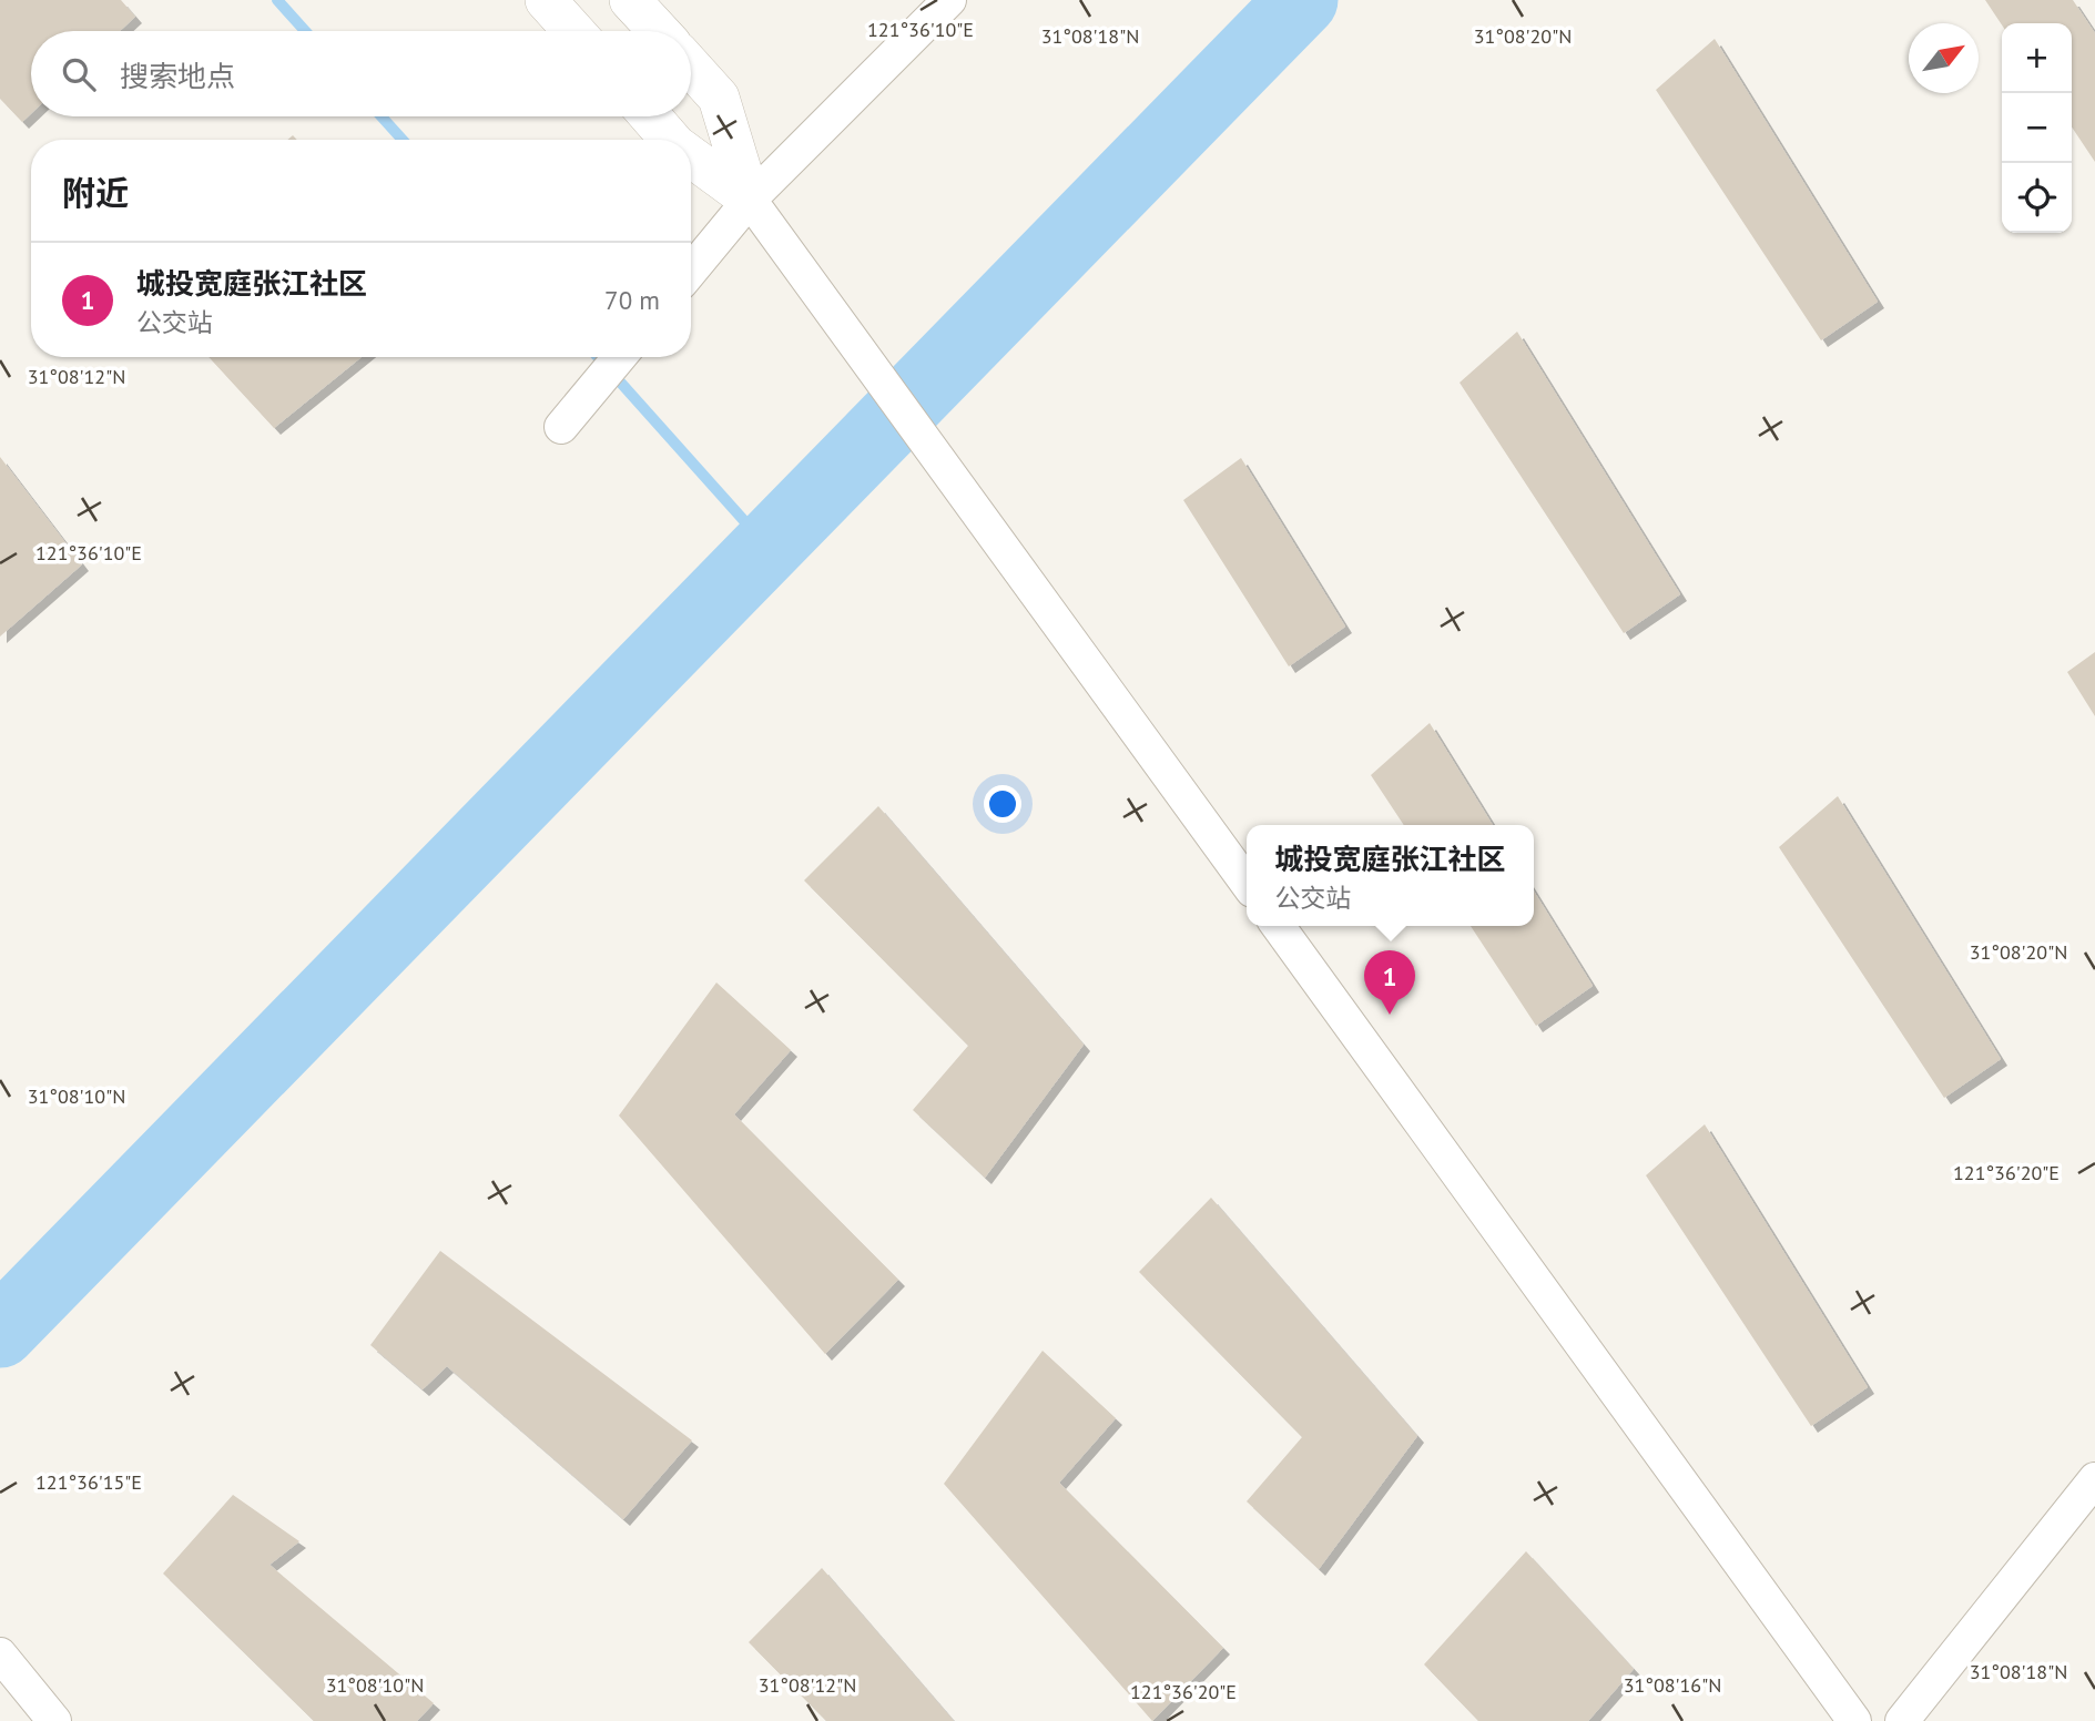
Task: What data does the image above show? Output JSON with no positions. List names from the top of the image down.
{
  "north": "top right",
  "page": {
    "map_buttons": ["+", "−"],
    "search": "搜索地点",
    "heading": "附近",
    "list": [
      {
        "mark": "1",
        "name": "城投宽庭张江社区",
        "note": "公交站",
        "value": "70 m"
      }
    ],
    "popup": ["城投宽庭张江社区", "公交站"],
    "pins": "1"
  },
  "coordinates": [
    "121°36'10\"E",
    "31°08'18\"N",
    "31°08'20\"N",
    "31°08'12\"N",
    "31°08'10\"N",
    "121°36'20\"E",
    "121°36'15\"E",
    "31°08'16\"N"
  ]
}
